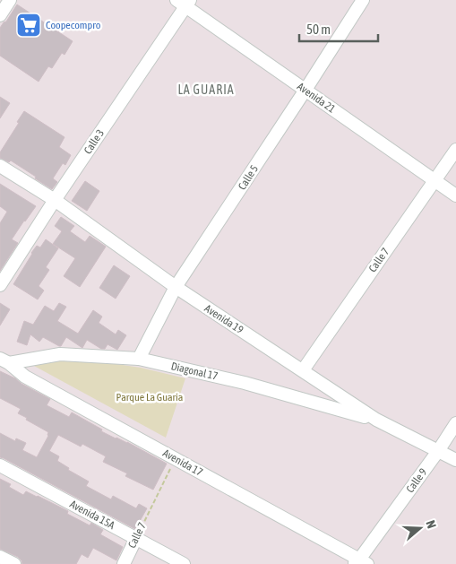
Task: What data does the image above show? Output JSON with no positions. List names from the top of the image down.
{
  "streets": {
    "street": [
      "Avenida 21",
      "Calle 3",
      "Calle 5",
      "Calle 7",
      "Avenida 19",
      "Diagonal 17",
      "Avenida 17",
      "Calle 9",
      "Avenida 15A"
    ]
  },
  "crossings": [
    ["Avenida 21", "Calle 3"],
    ["Avenida 21", "Calle 5"],
    ["Avenida 21", "Calle 7"],
    ["Calle 3", "Avenida 19"],
    ["Calle 5", "Avenida 19"],
    ["Calle 5", "Diagonal 17"],
    ["Calle 7", "Avenida 19"],
    ["Calle 7", "Avenida 17"],
    ["Calle 7", "Avenida 15A"],
    ["Avenida 19", "Diagonal 17"],
    ["Avenida 19", "Calle 9"],
    ["Diagonal 17", "Avenida 17"],
    ["Avenida 17", "Calle 9"]
  ],
  "districts": ["LA GUARIA"],
  "parks": ["Parque La Guaria"],
  "places": {
    "supermarket": ["Coopecompro"]
  },
  "scale_bar": "50 m",
  "north": "right"
}
